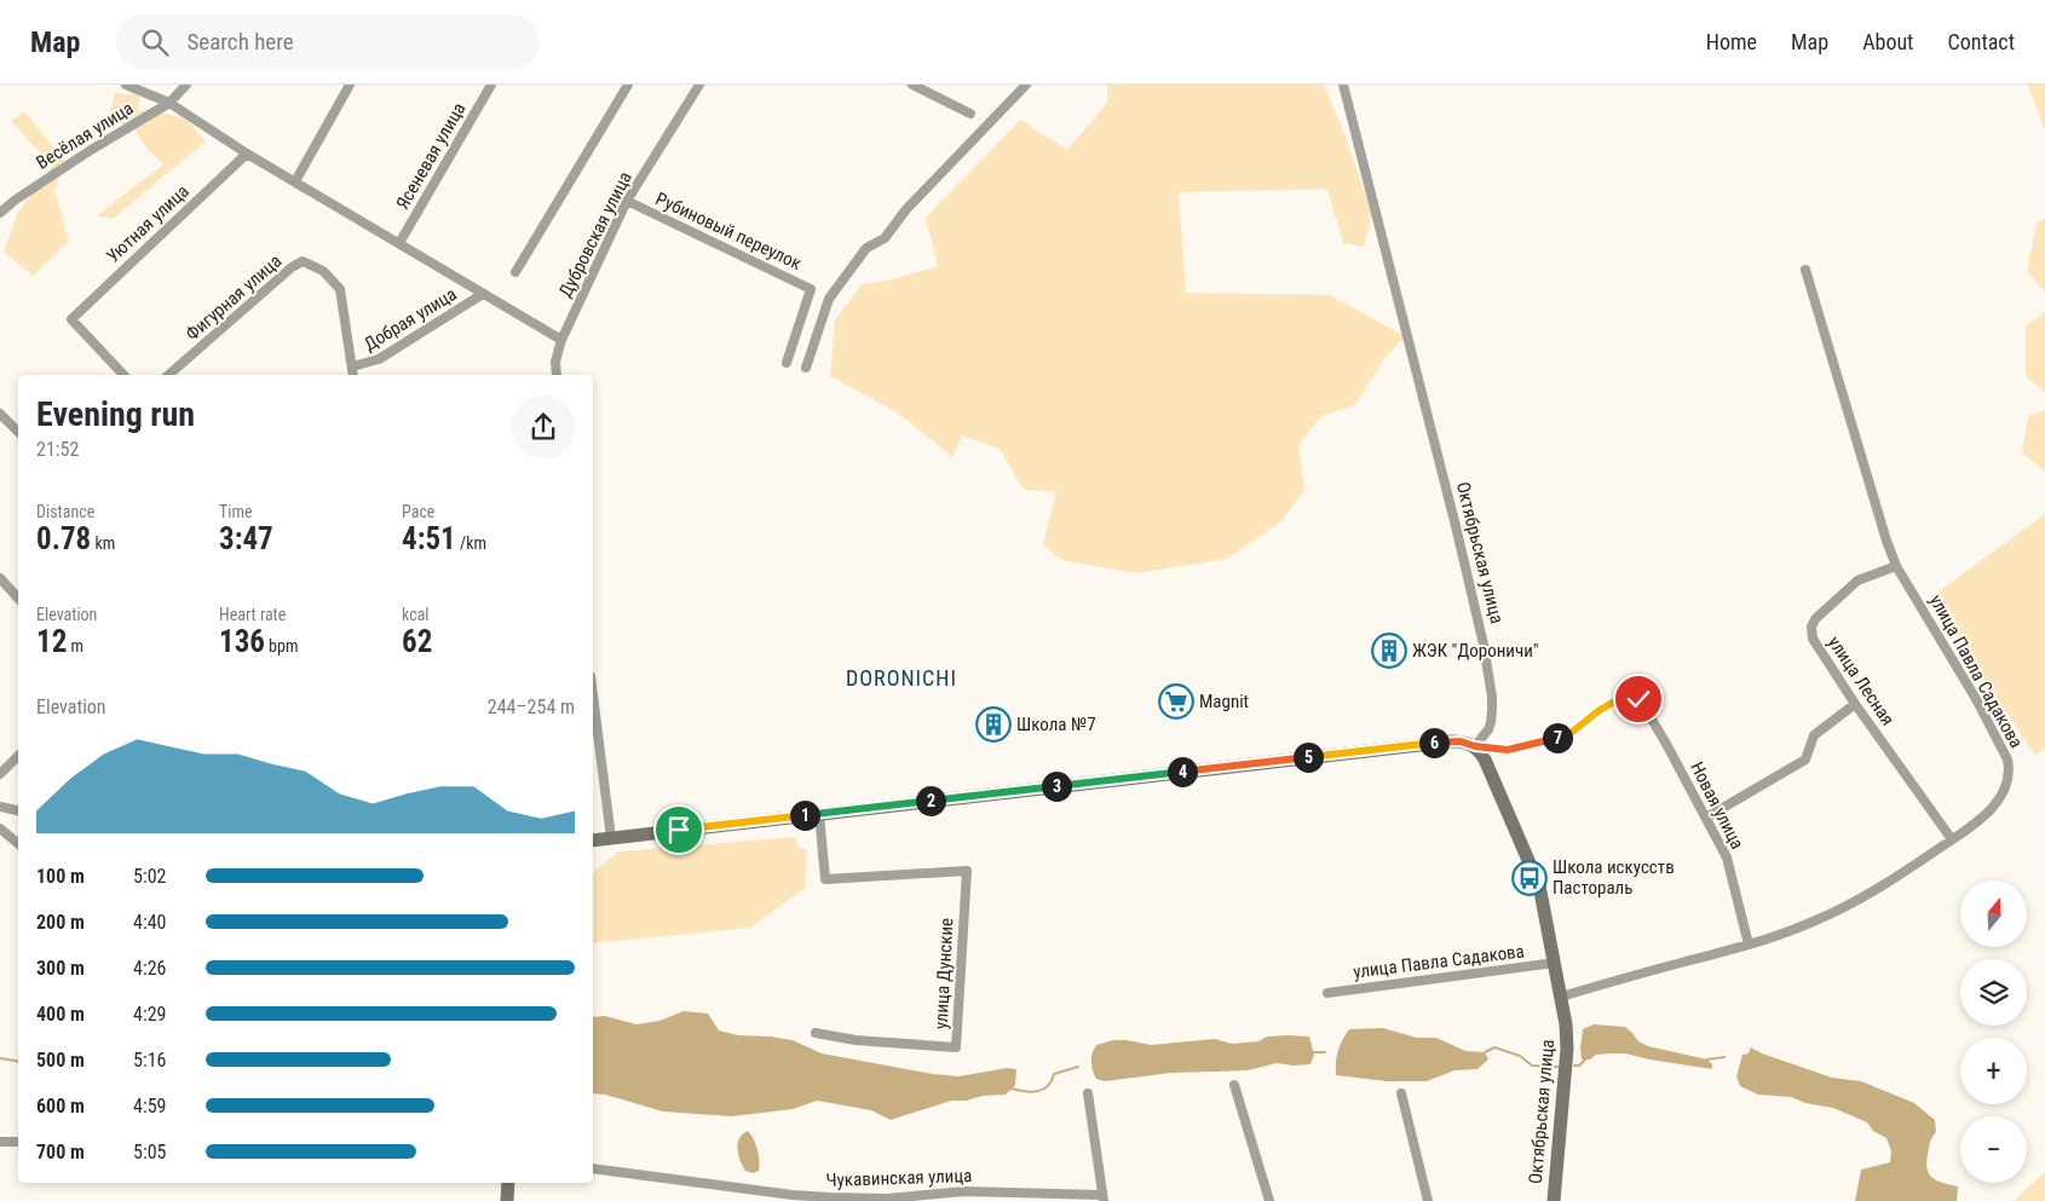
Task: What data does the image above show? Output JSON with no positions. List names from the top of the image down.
{
  "streets": {
    "street": [
      "Весёлая улица",
      "Ясеневая улица",
      "Уютная улица",
      "Рубиновый переулок",
      "Дубровская улица",
      "Фигурная улица",
      "Добрая улица",
      "Октябрьская улица",
      "улица Павла Садакова",
      "улица Лесная",
      "Новая улица",
      "улица Дунские",
      "Чукавинская улица"
    ]
  },
  "crossings": [
    ["Рубиновый переулок", "Дубровская улица"],
    ["Фигурная улица", "Добрая улица"],
    ["Октябрьская улица", "улица Павла Садакова"],
    ["Октябрьская улица", "Новая улица"],
    ["улица Павла Садакова", "улица Лесная"],
    ["улица Павла Садакова", "Новая улица"]
  ],
  "districts": ["DORONICHI"],
  "places": {
    "building": ["ЖЭК \"Дороничи\"", "Школа №7"],
    "supermarket": ["Magnit"],
    "bus stop": ["Школа искусств Пастораль"]
  },
  "north": "top",
  "page": {
    "header": "Map",
    "search": "Search here",
    "nav": [
      "Home",
      "Map",
      "About",
      "Contact"
    ],
    "heading": ["Evening run", "21:52"],
    "stats": [
      ["Distance", "0.78 km"],
      ["Time", "3:47"],
      ["Pace", "4:51 /km"],
      ["Elevation", "12 m"],
      ["Heart rate", "136 bpm"],
      ["kcal", "62"]
    ],
    "chart": ["Elevation", "244–254 m"],
    "pins": [
      "7",
      "6",
      "5",
      "4",
      "3",
      "2",
      "1"
    ],
    "list": [
      {
        "name": "100 m",
        "note": "5:02"
      },
      {
        "name": "200 m",
        "note": "4:40"
      },
      {
        "name": "300 m",
        "note": "4:26"
      },
      {
        "name": "400 m",
        "note": "4:29"
      },
      {
        "name": "500 m",
        "note": "5:16"
      },
      {
        "name": "600 m",
        "note": "4:59"
      },
      {
        "name": "700 m",
        "note": "5:05"
      }
    ],
    "map_buttons": ["+", "−"]
  }
}
